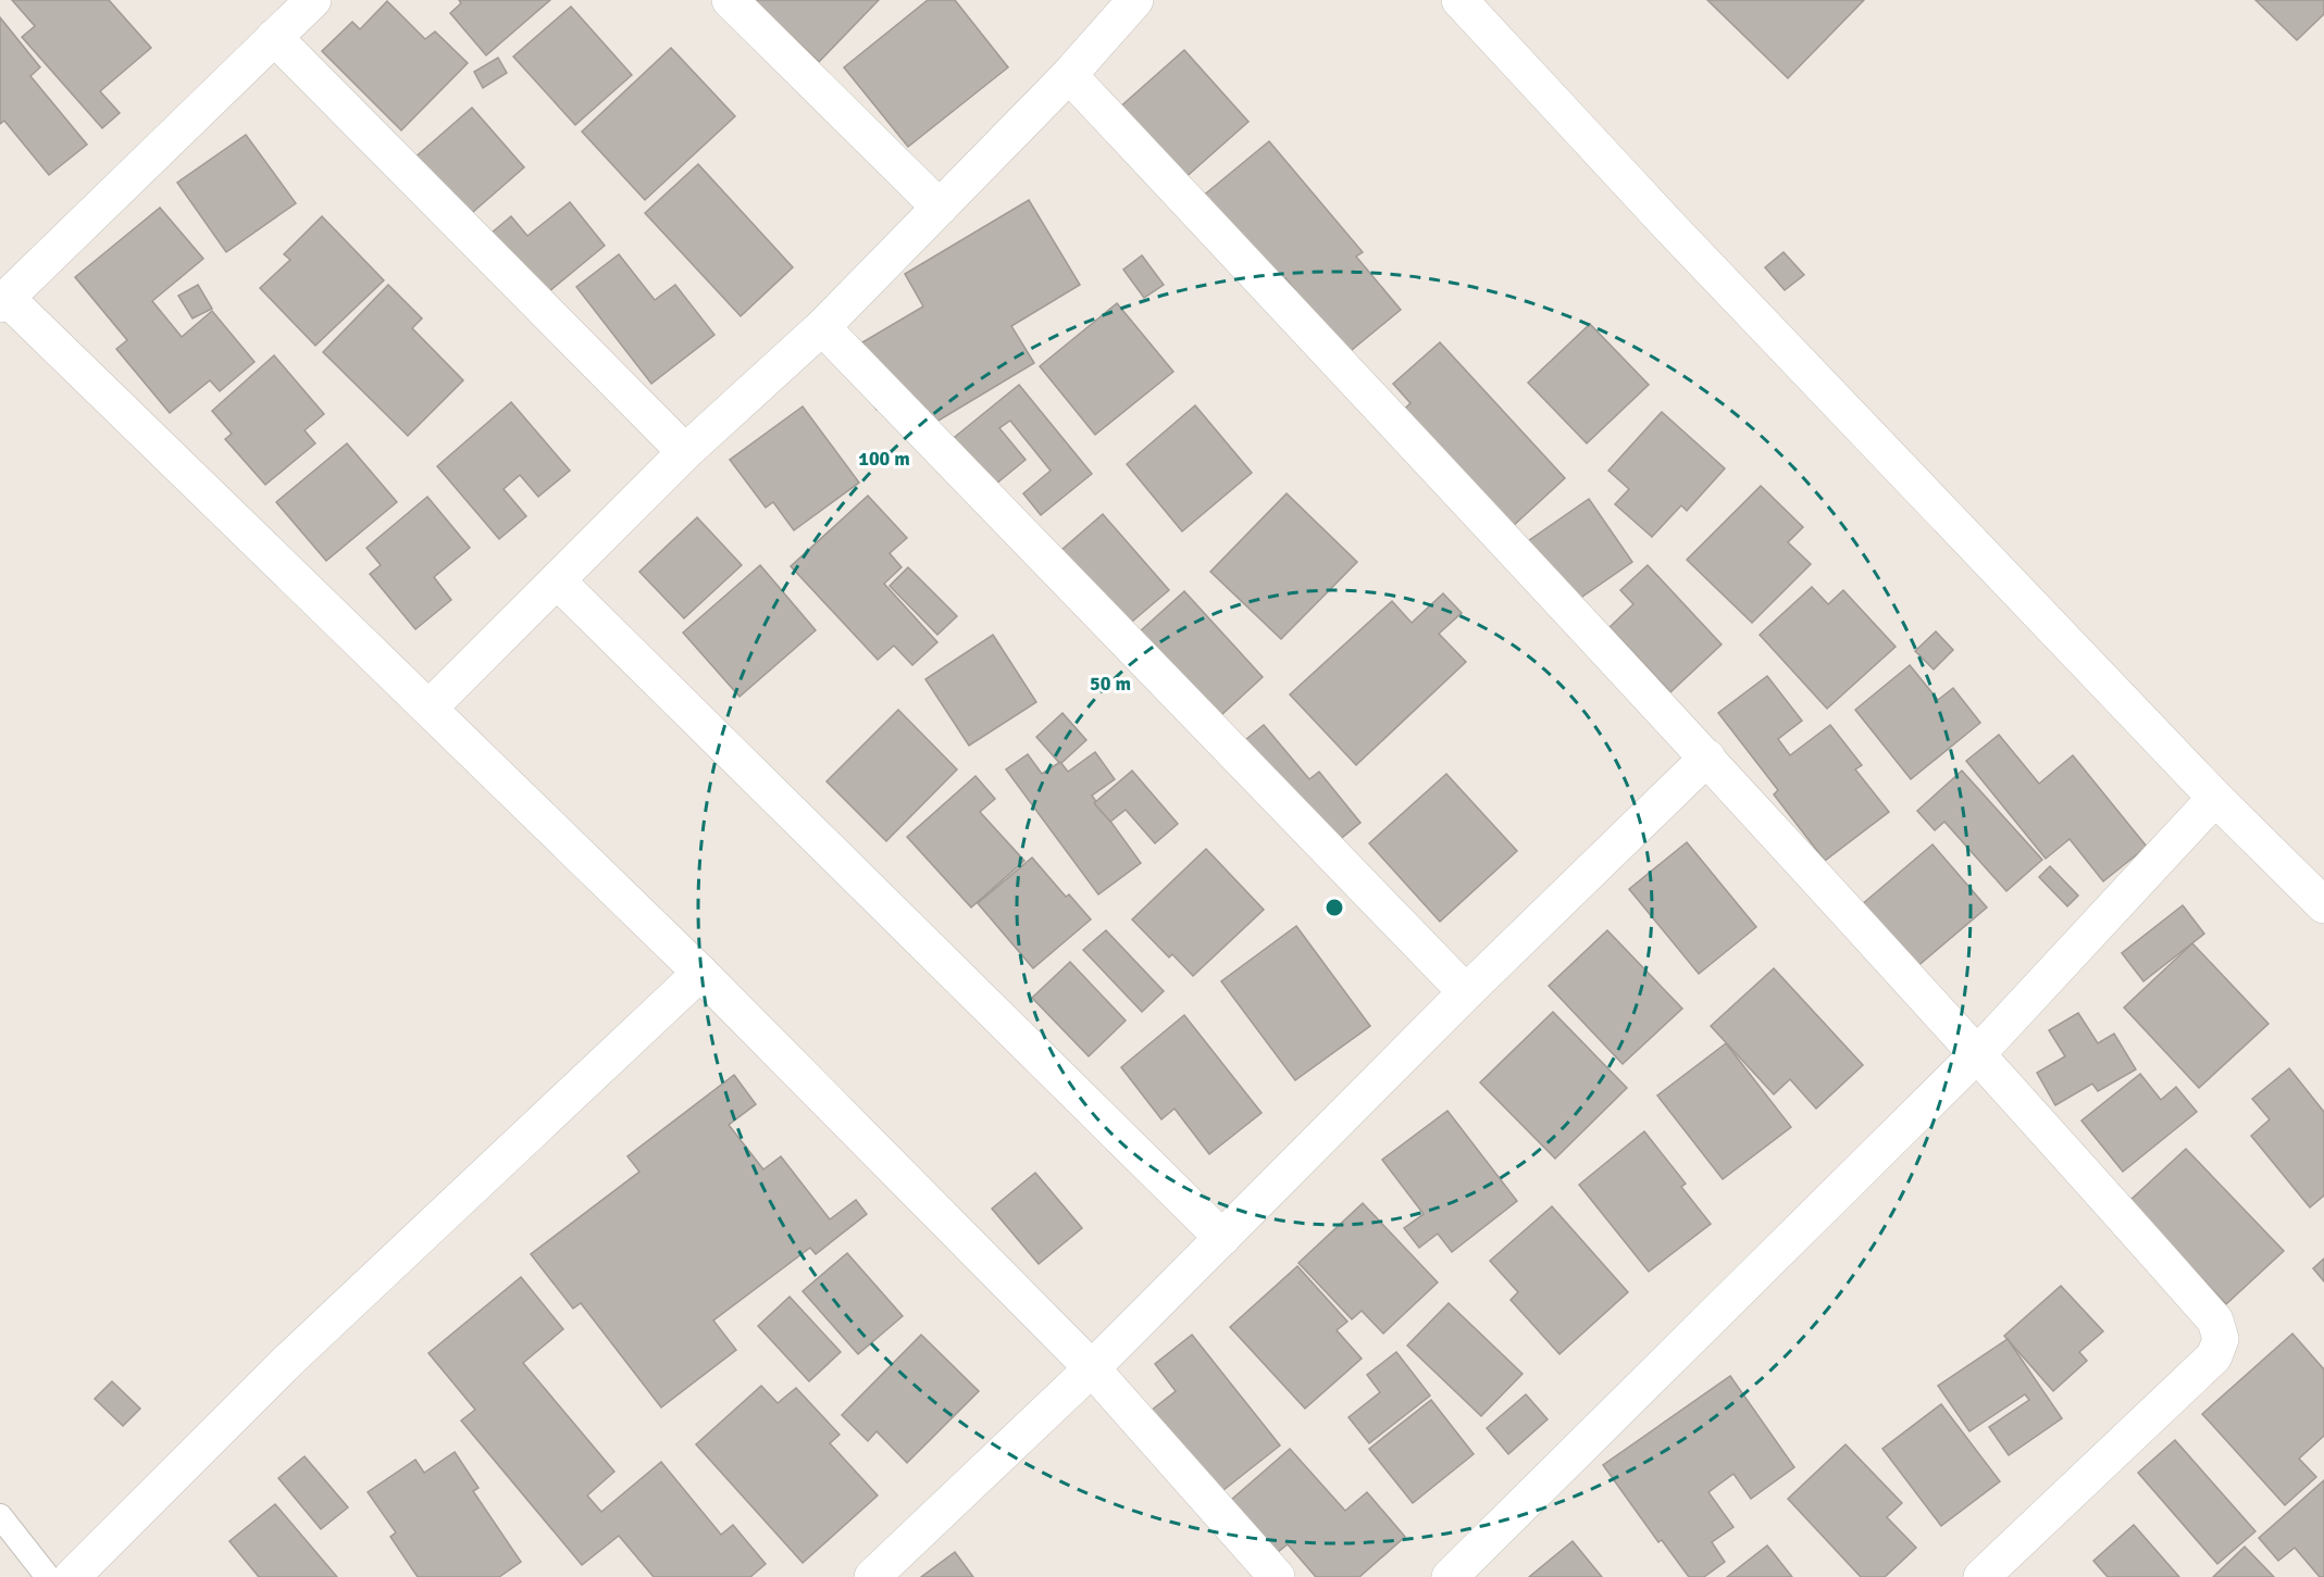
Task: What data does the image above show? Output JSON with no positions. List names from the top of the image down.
{
  "rings": ["100 m", "50 m"]
}
